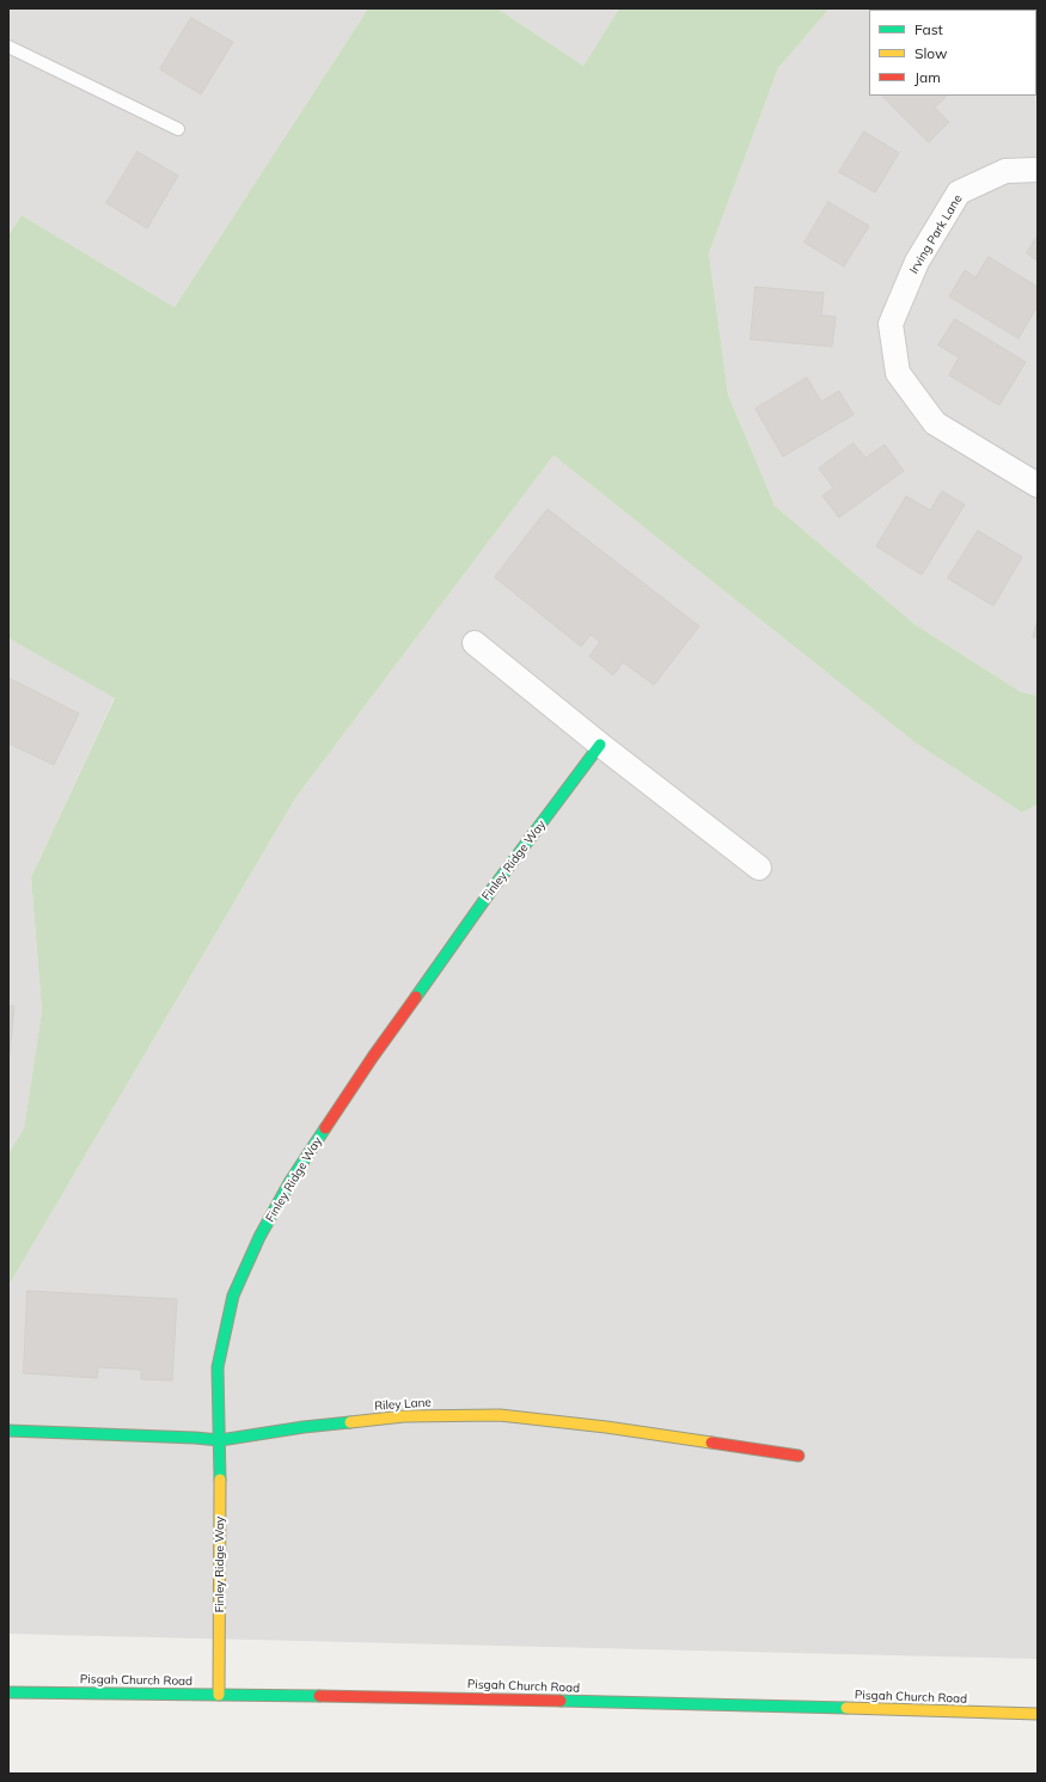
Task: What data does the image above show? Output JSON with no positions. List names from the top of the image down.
{
  "streets": {
    "street": [
      "Irving Park Lane",
      "Finley Ridge Way",
      "Riley Lane",
      "Pisgah Church Road"
    ]
  },
  "crossings": [
    ["Finley Ridge Way", "Riley Lane"],
    ["Finley Ridge Way", "Pisgah Church Road"]
  ],
  "legend": ["Fast", "Slow", "Jam"]
}
